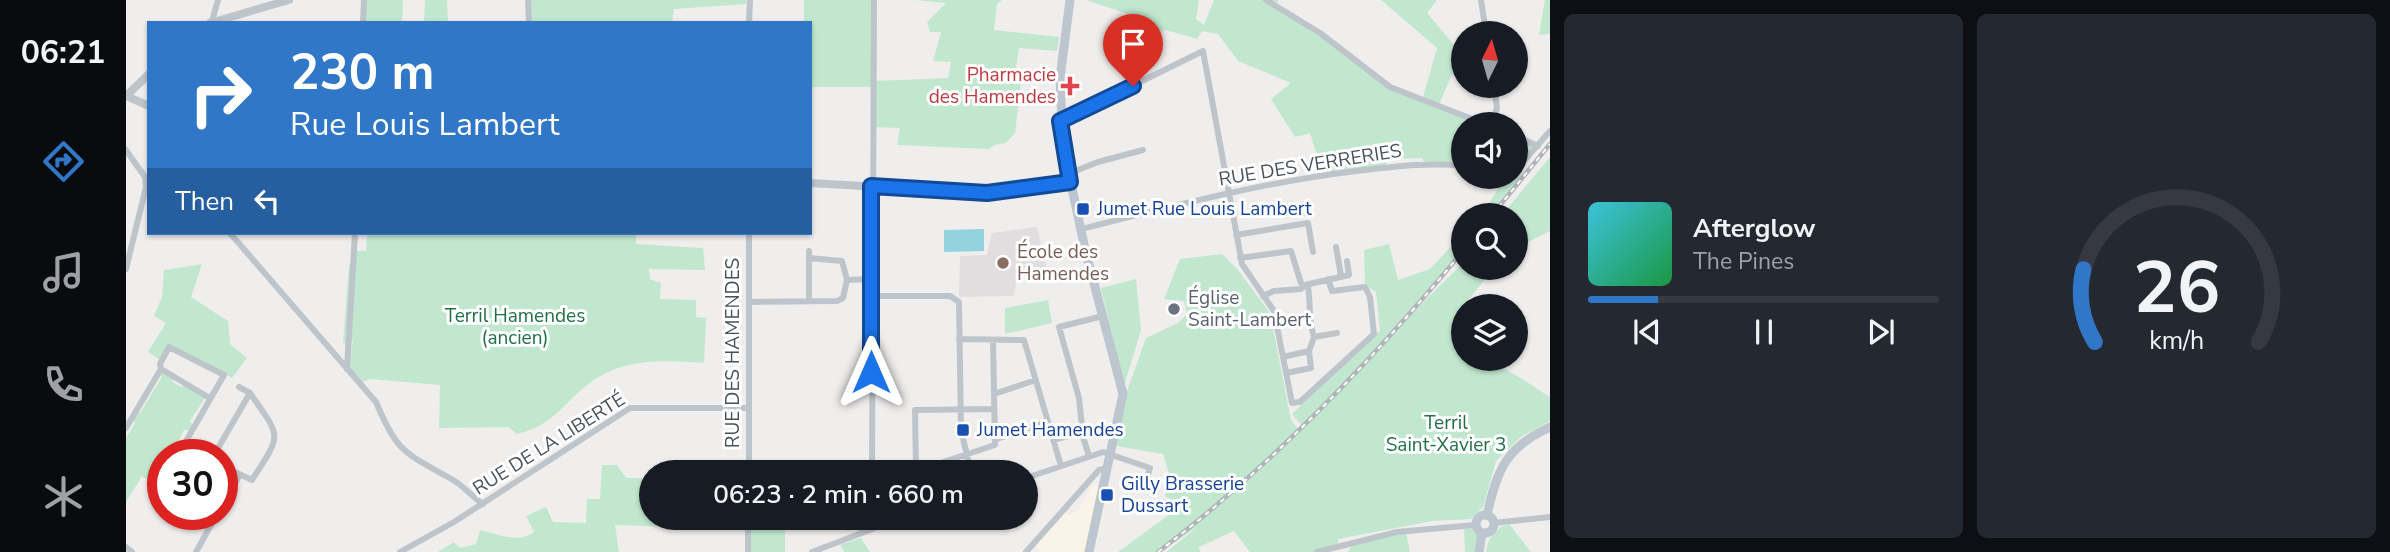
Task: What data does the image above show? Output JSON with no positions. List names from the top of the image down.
{
  "streets": {
    "street": ["RUE DES VERRERIES", "RUE DES HAMENDES", "RUE DE LA LIBERTÉ"]
  },
  "crossings": [
    ["RUE DES HAMENDES", "RUE DE LA LIBERTÉ"]
  ],
  "parks": ["Terril Hamendes (ancien)", "Terril Saint-Xavier 3"],
  "places": {
    "health": ["Pharmacie des Hamendes"],
    "transit": ["Jumet Rue Louis Lambert", "Jumet Hamendes", "Gilly Brasserie Dussart"],
    "other": ["École des Hamendes", "Église Saint-Lambert"]
  },
  "north": "top",
  "page": {
    "tabs": "06:21",
    "turn": ["230 m", "Rue Louis Lambert"],
    "then": "Then",
    "song": ["Afterglow", "The Pines"],
    "limit": "30",
    "trip": "06:23 · 2 min · 660 m",
    "gauge": ["26", "km/h"]
  }
}
